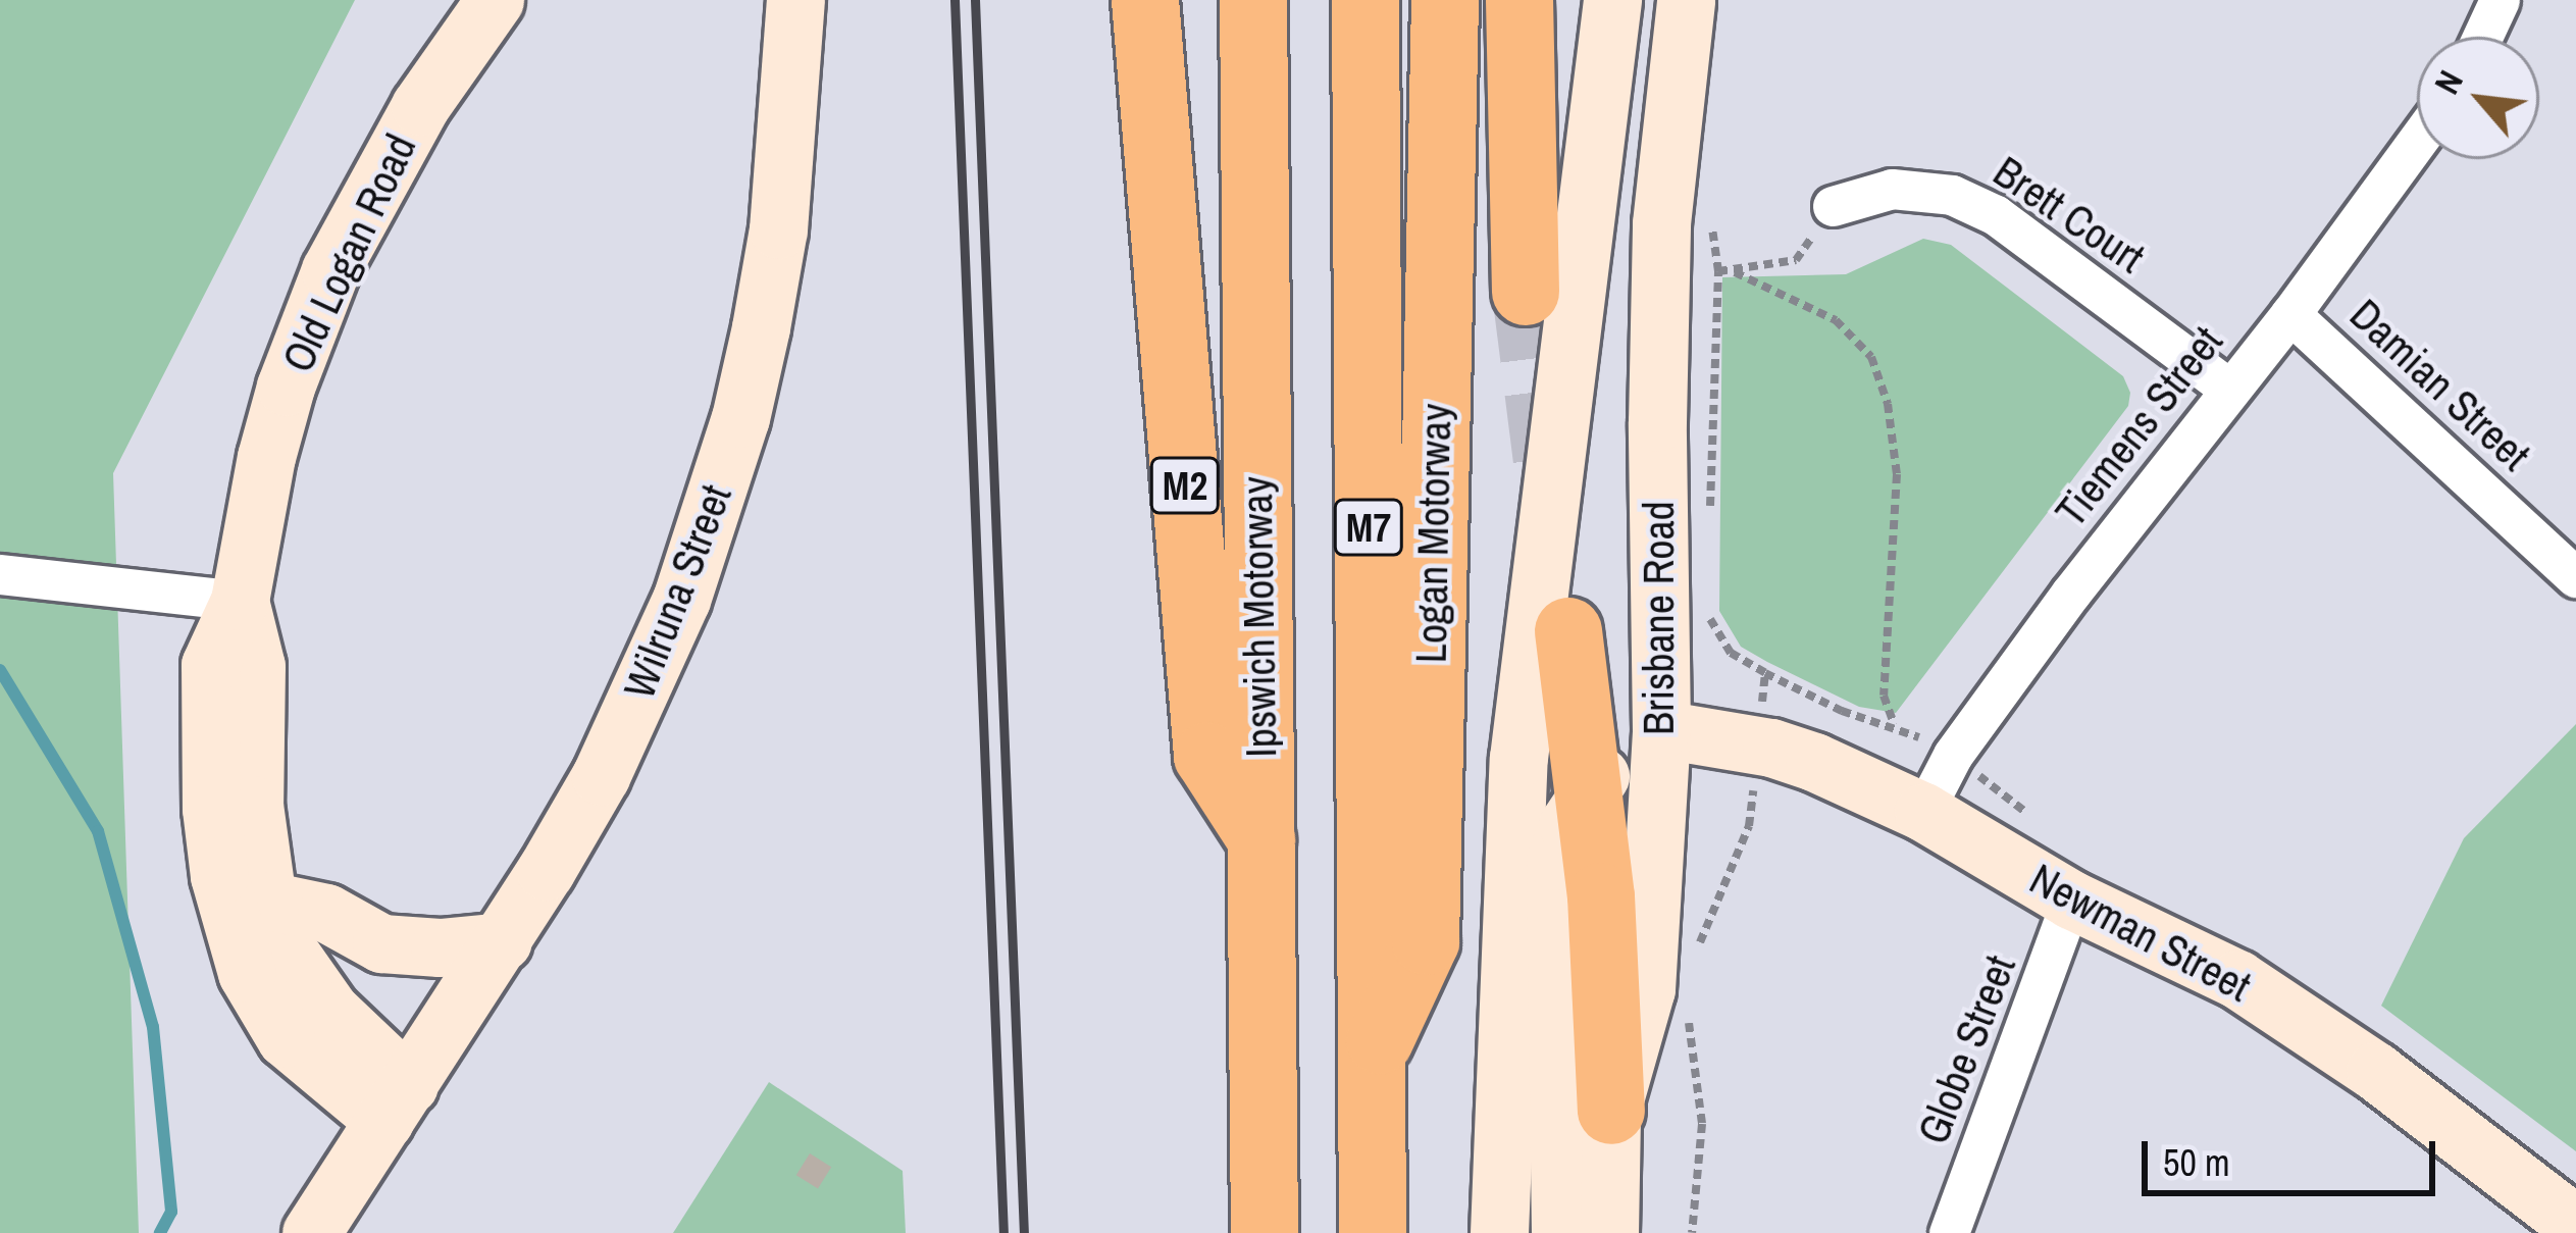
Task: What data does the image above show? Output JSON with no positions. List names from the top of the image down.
{
  "streets": {
    "highway": [
      "M2",
      "M7",
      "Logan Motorway",
      "Ipswich Motorway"
    ],
    "main road": [
      "Old Logan Road",
      "Wilruna Street",
      "Brisbane Road",
      "Newman Street"
    ],
    "street": [
      "Brett Court",
      "Damian Street",
      "Tiemens Street",
      "Globe Street"
    ]
  },
  "crossings": [
    ["Brett Court", "Tiemens Street"],
    ["Old Logan Road", "Wilruna Street"],
    ["Damian Street", "Tiemens Street"],
    ["Tiemens Street", "Newman Street"],
    ["M2", "Ipswich Motorway"],
    ["M7", "Logan Motorway"],
    ["Brisbane Road", "Newman Street"],
    ["Newman Street", "Globe Street"]
  ],
  "scale_bar": "50 m",
  "north": "top left"
}
